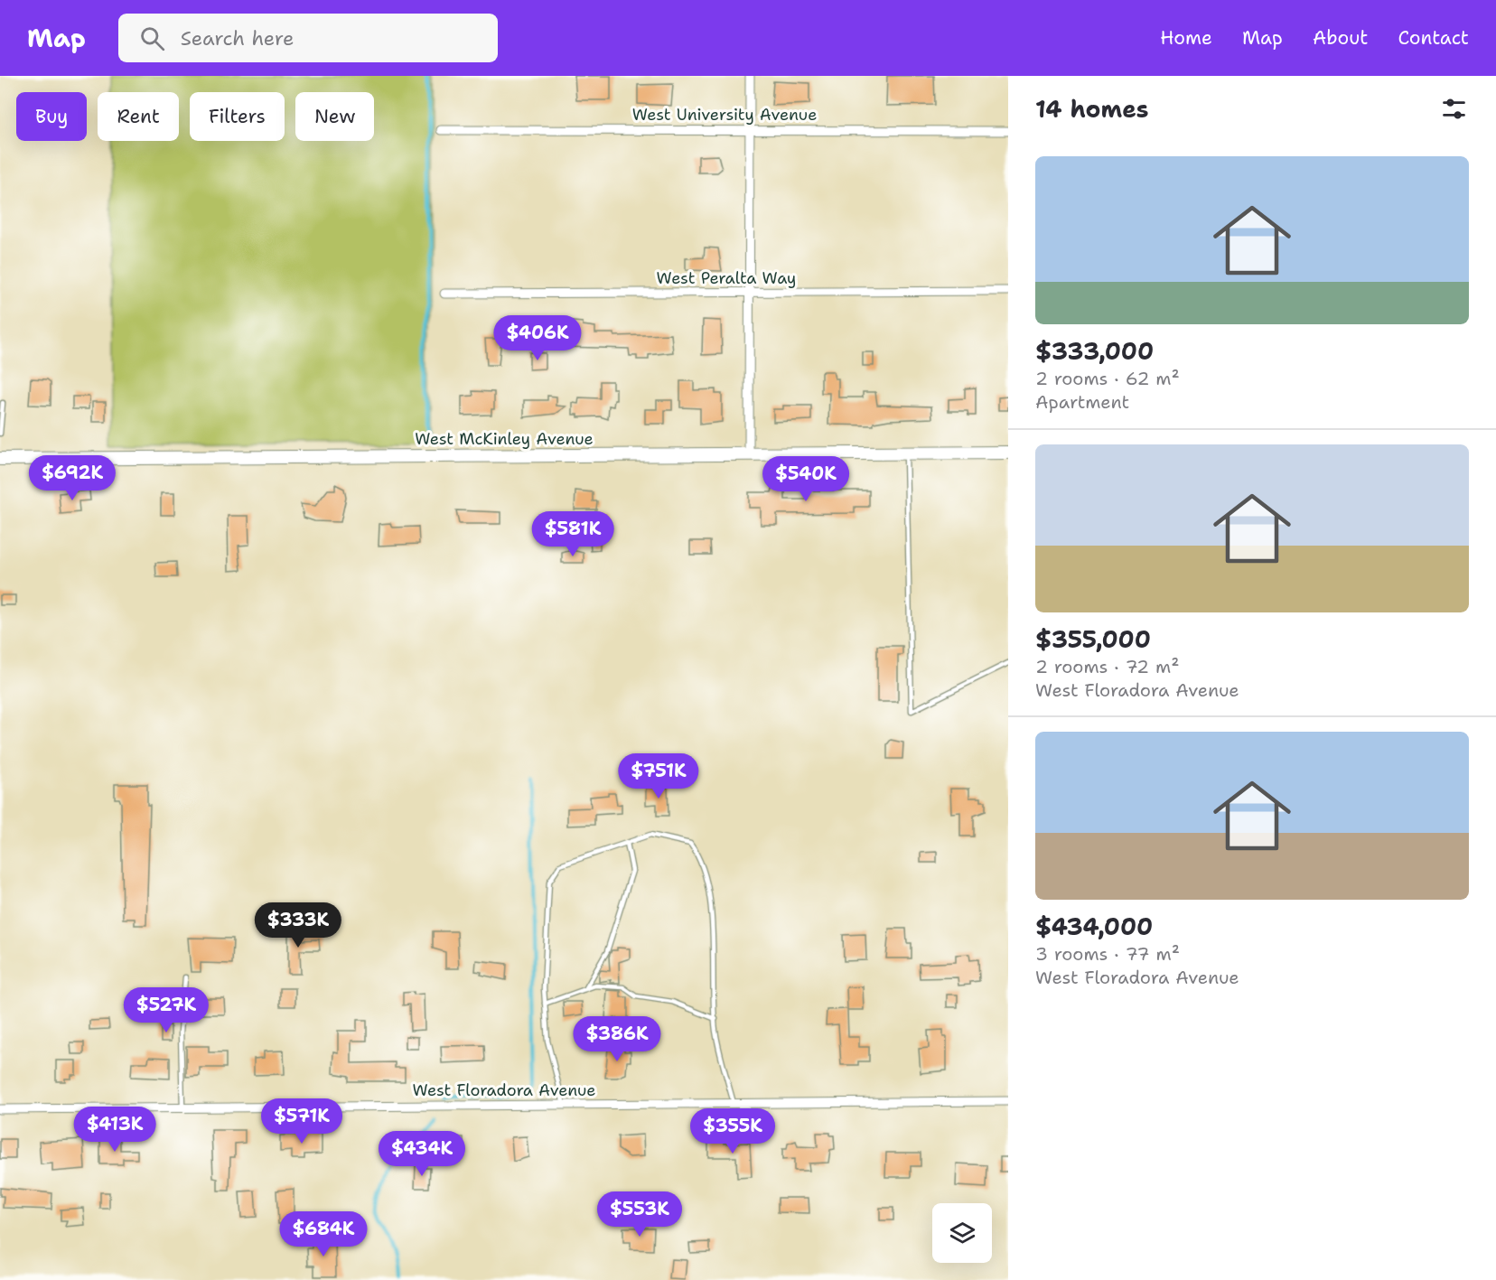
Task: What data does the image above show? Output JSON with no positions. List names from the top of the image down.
{
  "streets": {
    "main road": ["West McKinley Avenue"],
    "street": ["West University Avenue", "West Peralta Way", "West Floradora Avenue"]
  },
  "page": {
    "header": "Map",
    "search": "Search here",
    "nav": [
      "Home",
      "Map",
      "About",
      "Contact"
    ],
    "heading": "14 homes",
    "chip": [
      "Buy",
      "Rent",
      "Filters",
      "New"
    ],
    "list": [
      {
        "name": "$333,000",
        "note": "2 rooms · 62 m² · Apartment"
      },
      {
        "name": "$355,000",
        "note": "2 rooms · 72 m² · West Floradora Avenue"
      },
      {
        "name": "$434,000",
        "note": "3 rooms · 77 m² · West Floradora Avenue"
      }
    ],
    "price": [
      "$406K",
      "$692K",
      "$540K",
      "$581K",
      "$751K",
      "$333K",
      "$527K",
      "$386K",
      "$571K",
      "$413K",
      "$355K",
      "$434K",
      "$553K",
      "$684K"
    ]
  }
}
